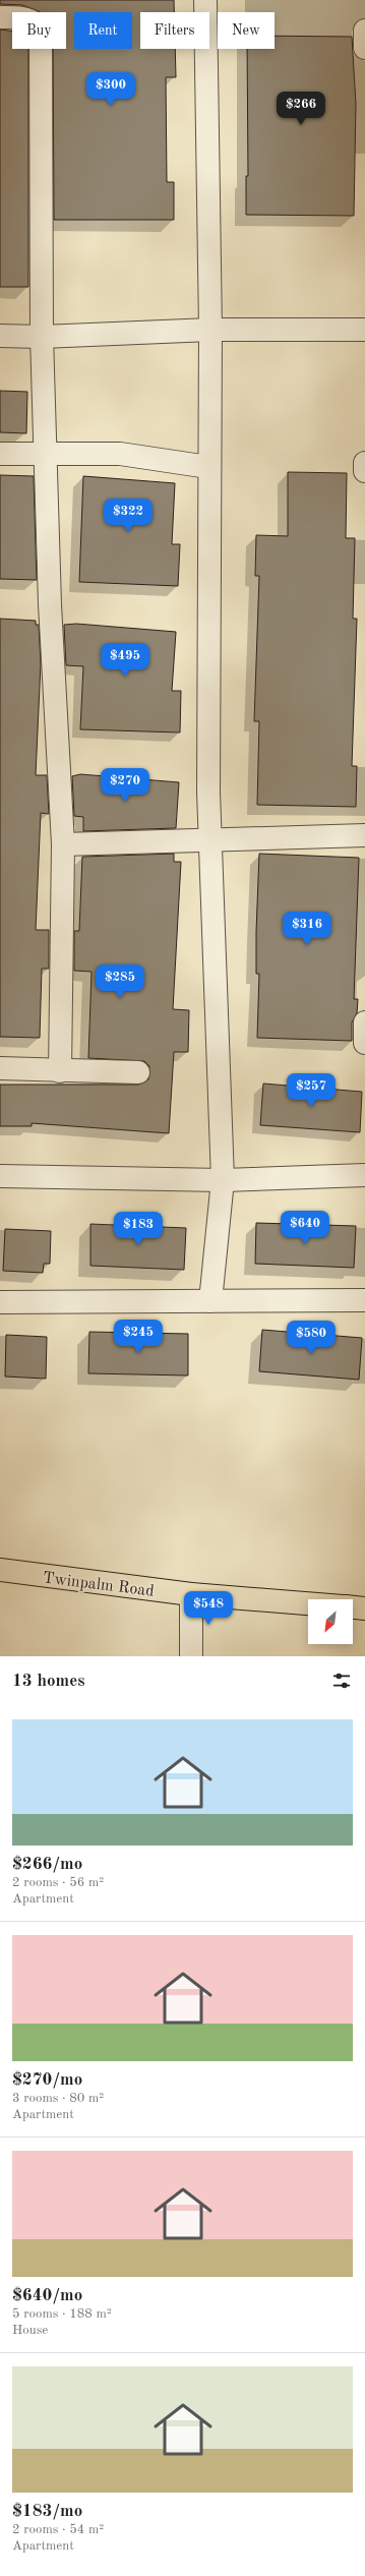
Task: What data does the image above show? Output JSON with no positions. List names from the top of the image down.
{
  "streets": {
    "main road": ["Twinpalm Road"]
  },
  "north": "bottom left",
  "page": {
    "chip": [
      "Buy",
      "Rent",
      "Filters",
      "New"
    ],
    "price": [
      "$300",
      "$266",
      "$322",
      "$495",
      "$270",
      "$316",
      "$285",
      "$257",
      "$640",
      "$183",
      "$245",
      "$580",
      "$548"
    ],
    "heading": "13 homes",
    "list": [
      {
        "name": "$266/mo",
        "note": "2 rooms · 56 m² · Apartment"
      },
      {
        "name": "$270/mo",
        "note": "3 rooms · 80 m² · Apartment"
      },
      {
        "name": "$640/mo",
        "note": "5 rooms · 188 m² · House"
      },
      {
        "name": "$183/mo",
        "note": "2 rooms · 54 m² · Apartment"
      }
    ]
  }
}
